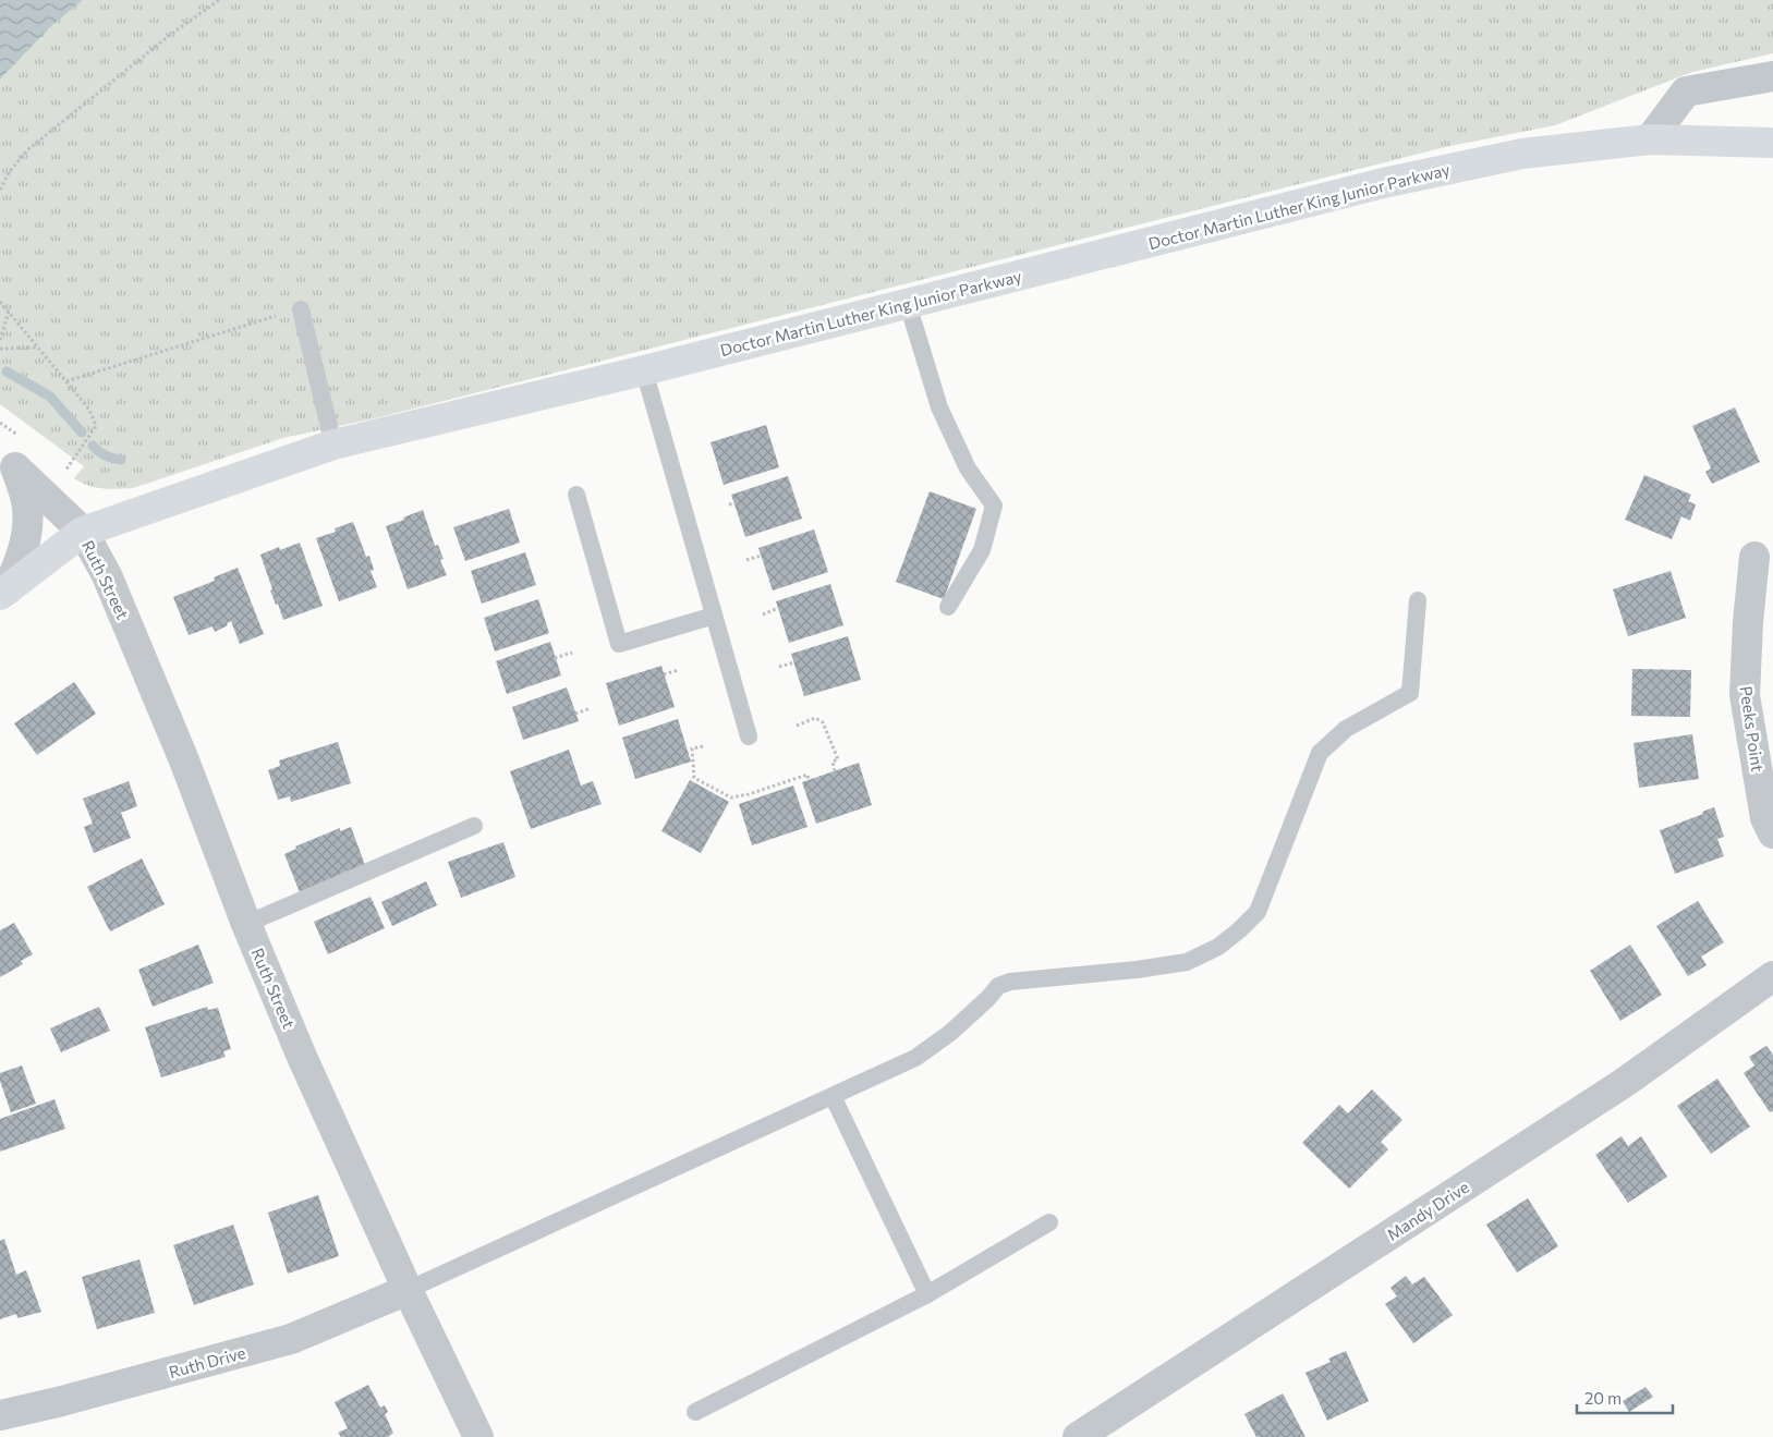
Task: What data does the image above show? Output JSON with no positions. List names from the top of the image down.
{
  "streets": {
    "main road": ["Doctor Martin Luther King Junior Parkway"],
    "street": [
      "Ruth Street",
      "Peeks Point",
      "Mandy Drive",
      "Ruth Drive"
    ]
  },
  "crossings": [
    ["Doctor Martin Luther King Junior Parkway", "Ruth Street"],
    ["Ruth Street", "Ruth Drive"]
  ],
  "scale_bar": "20 m"
}
